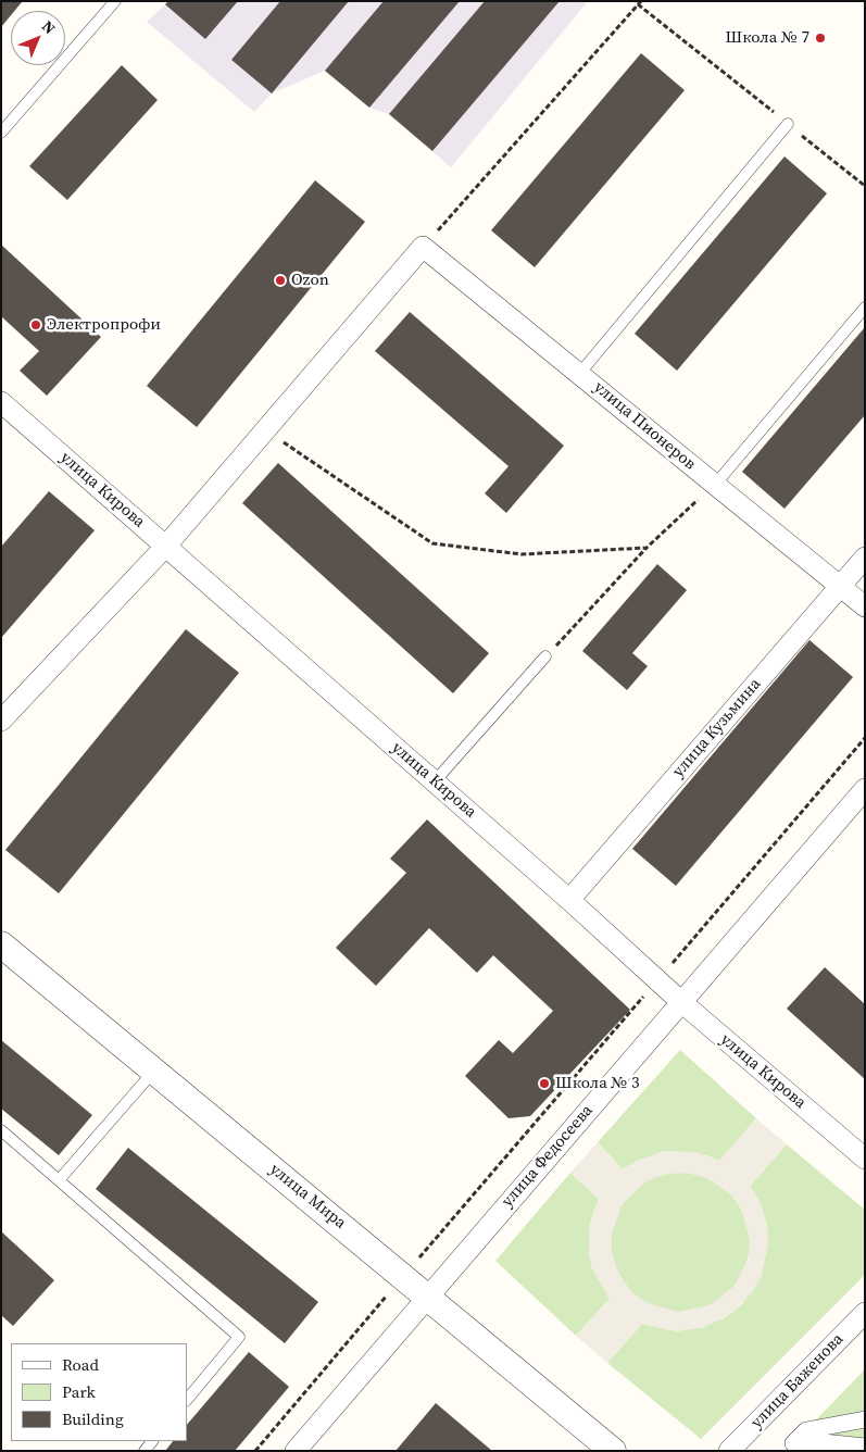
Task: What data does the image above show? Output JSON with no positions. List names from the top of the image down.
{
  "streets": {
    "street": [
      "улица Пионеров",
      "улица Кирова",
      "улица Кузьмина",
      "улица Федосеева",
      "улица Мира",
      "улица Баженова"
    ]
  },
  "crossings": [
    ["улица Пионеров", "улица Кузьмина"],
    ["улица Кирова", "улица Кузьмина"],
    ["улица Кирова", "улица Федосеева"],
    ["улица Федосеева", "улица Мира"]
  ],
  "places": [
    "Школа № 7",
    "Ozon",
    "Электропрофи",
    "Школа № 3"
  ],
  "legend": ["Road", "Park", "Building"],
  "north": "top right"
}
